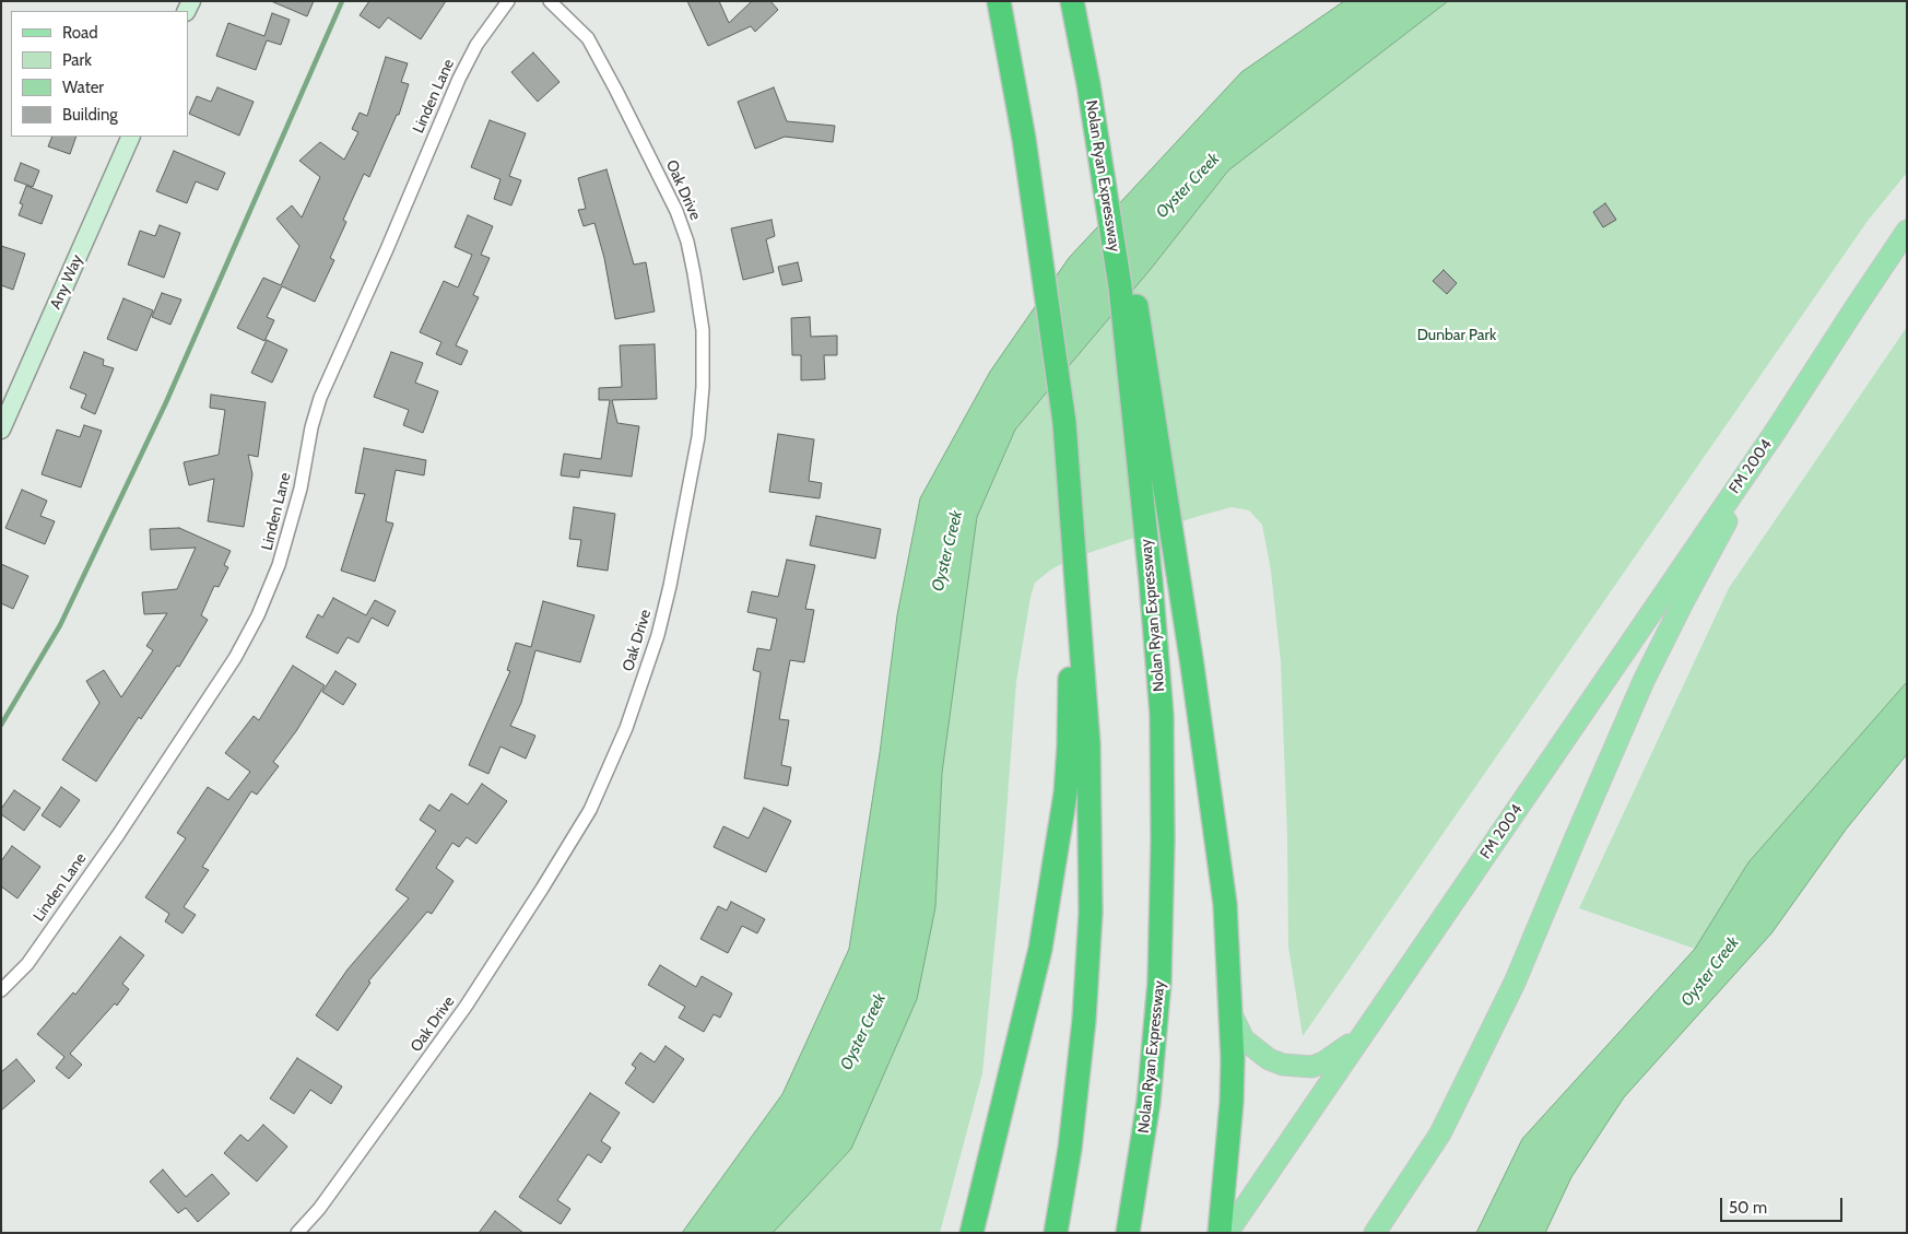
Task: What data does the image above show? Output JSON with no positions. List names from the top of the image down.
{
  "streets": {
    "highway": ["Nolan Ryan Expressway"],
    "main road": ["FM 2004"],
    "street": ["Linden Lane", "Oak Drive", "Any Way"]
  },
  "water": ["Oyster Creek"],
  "parks": ["Dunbar Park"],
  "legend": [
    "Road",
    "Park",
    "Water",
    "Building"
  ],
  "scale_bar": "50 m"
}
